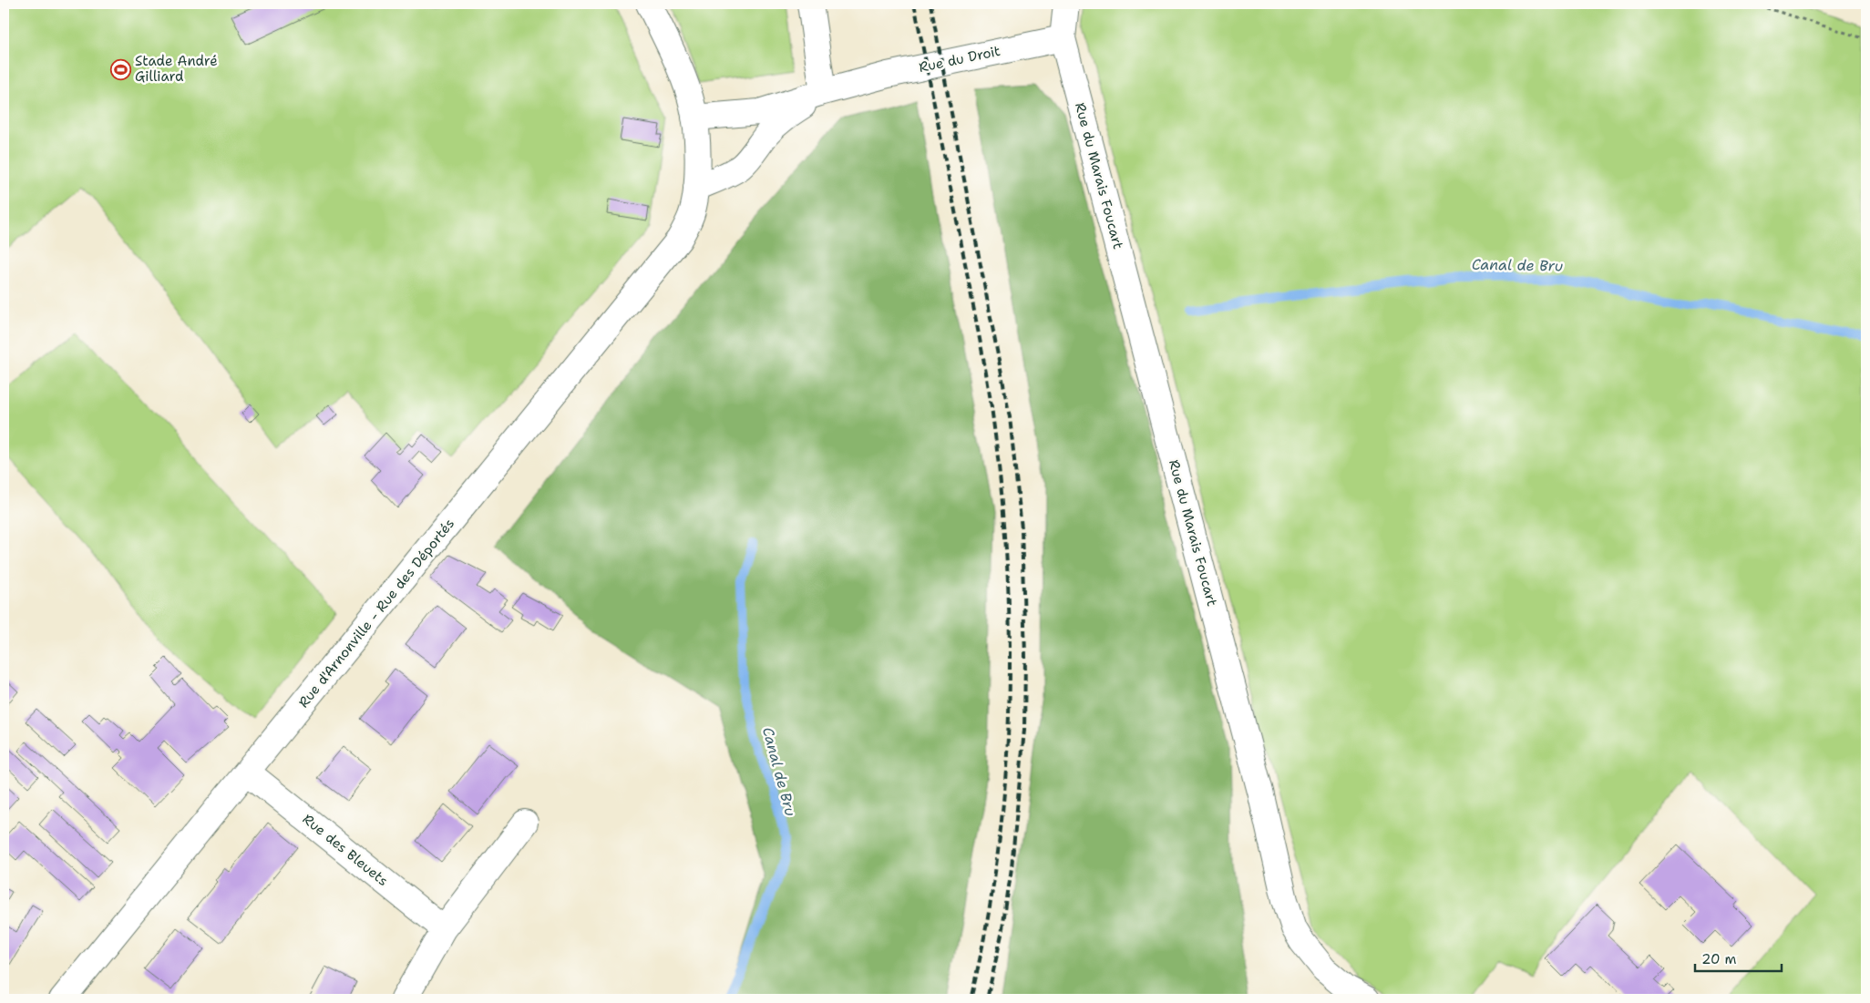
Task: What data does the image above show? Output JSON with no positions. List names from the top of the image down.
{
  "streets": {
    "street": [
      "Rue du Droit",
      "Rue du Marais Foucart",
      "Rue d'Arnonville - Rue des Déportés",
      "Rue des Bleuets"
    ]
  },
  "crossings": [
    ["Rue du Droit", "Rue du Marais Foucart"],
    ["Rue du Droit", "Rue d'Arnonville - Rue des Déportés"],
    ["Rue d'Arnonville - Rue des Déportés", "Rue des Bleuets"]
  ],
  "water": ["Canal de Bru"],
  "places": {
    "sports": ["Stade André Gilliard"]
  },
  "scale_bar": "20 m"
}
